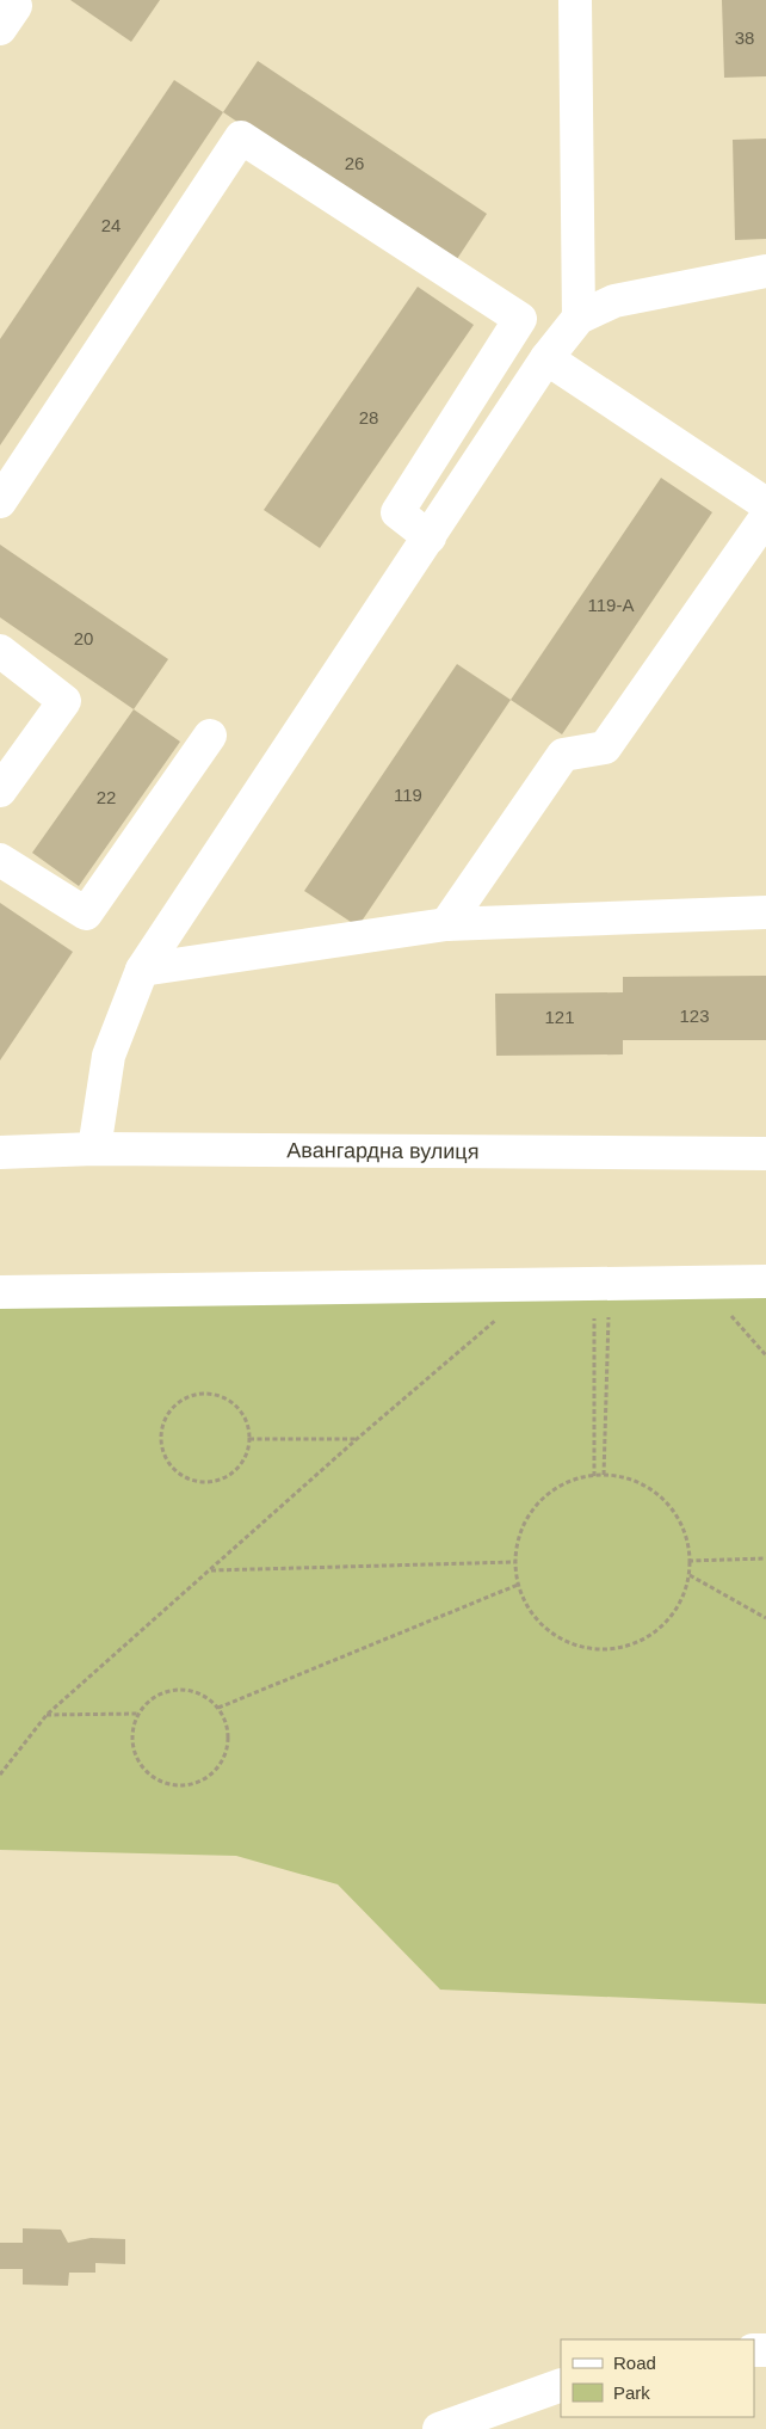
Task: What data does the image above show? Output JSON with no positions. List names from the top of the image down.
{
  "streets": {
    "street": ["Авангардна вулиця"]
  },
  "house_numbers": [
    "38",
    "26",
    "24",
    "28",
    "119-А",
    "20",
    "119",
    "22",
    "123",
    "121"
  ],
  "legend": ["Road", "Park"]
}
